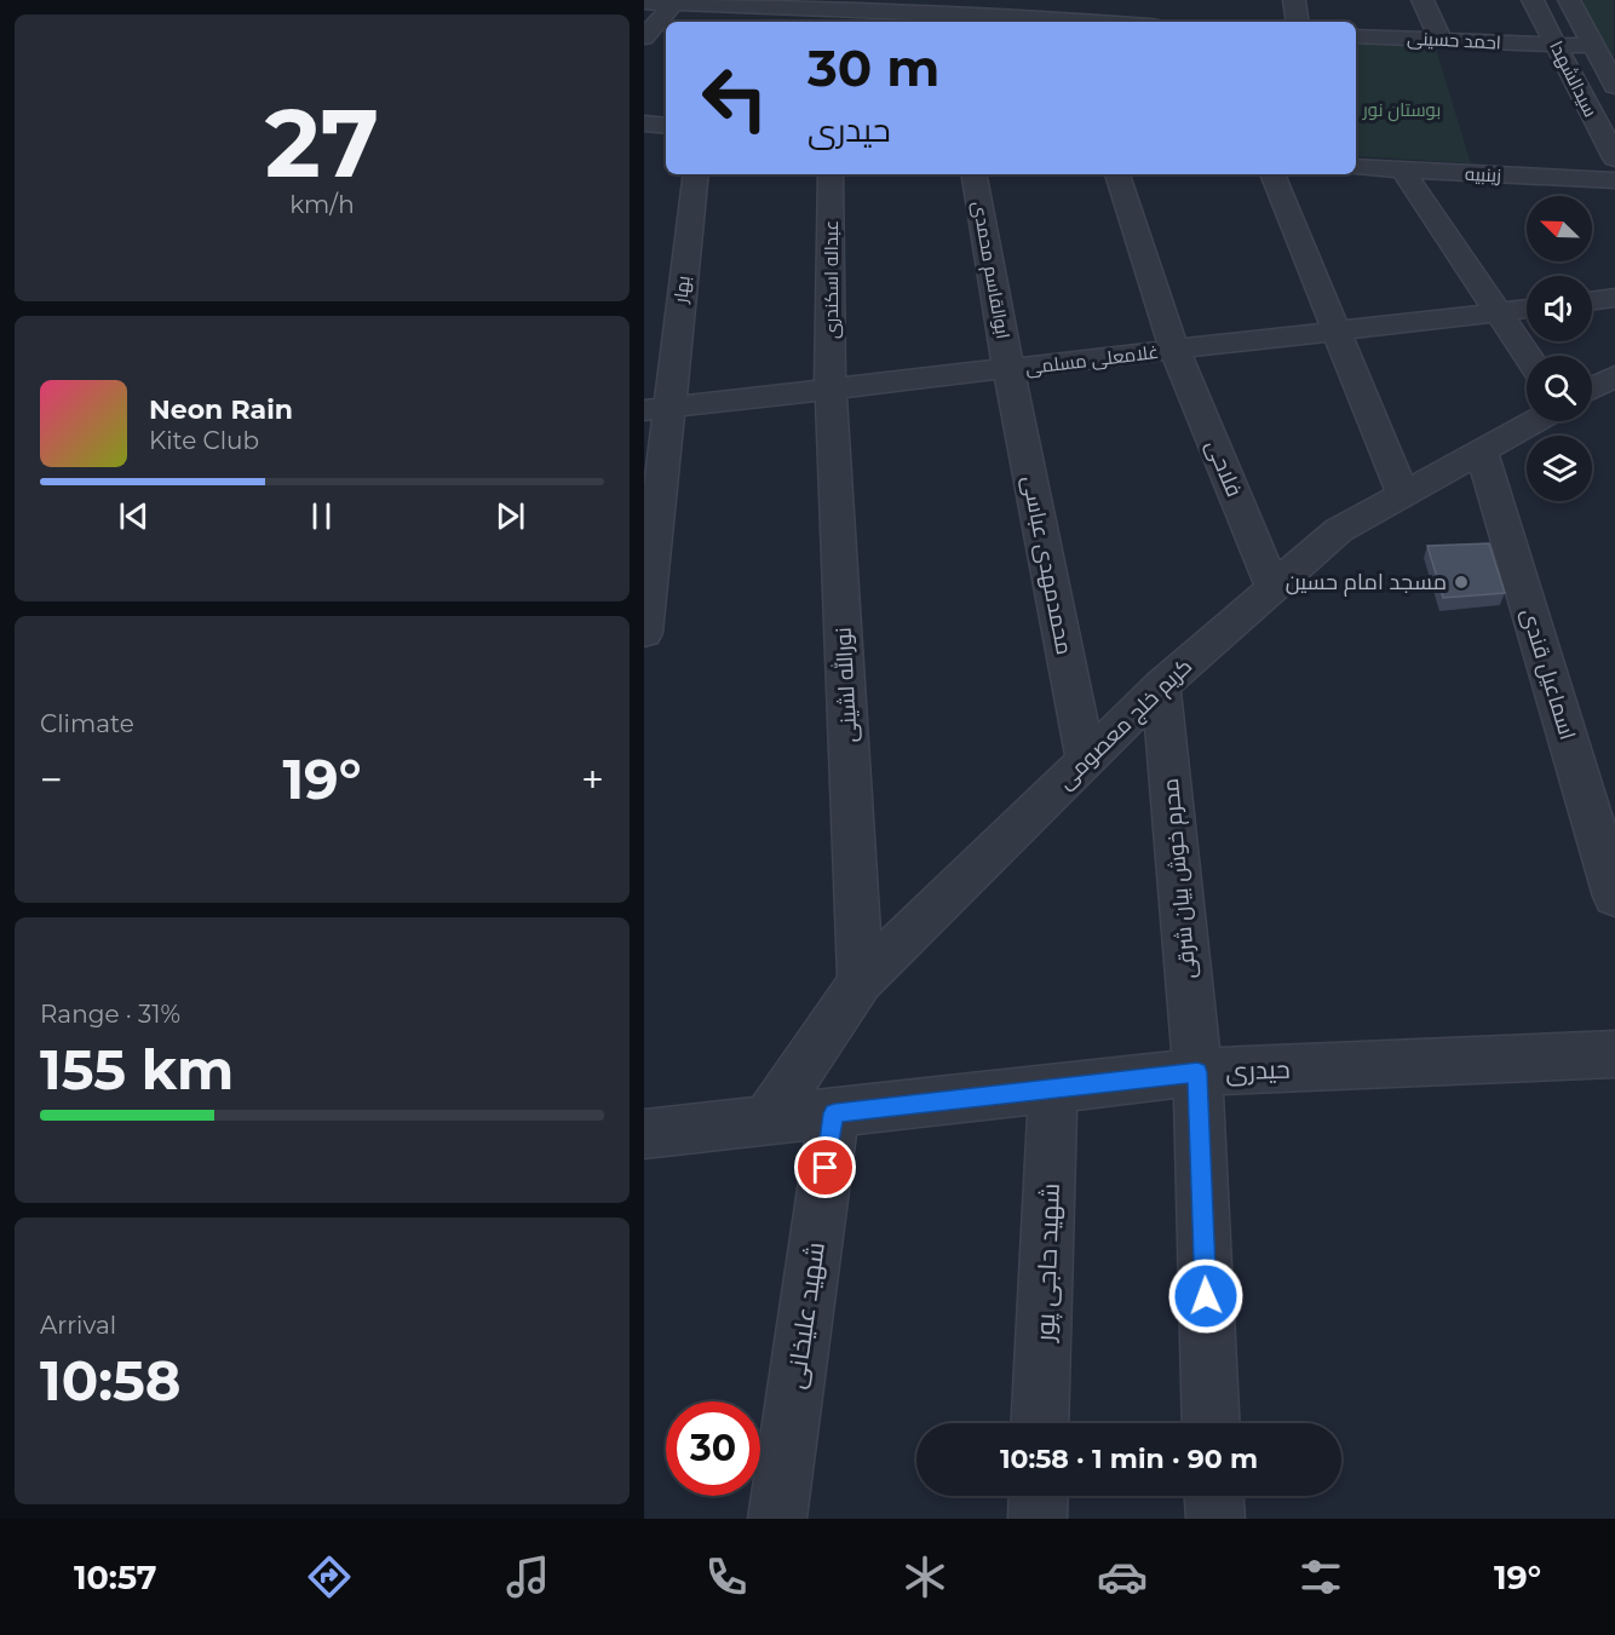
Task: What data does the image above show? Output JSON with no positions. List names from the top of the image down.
{
  "streets": {
    "street": [
      "احمد حسینی",
      "سیدالشهدا",
      "زینبیه",
      "ابوالقاسم محمدی",
      "عبداله اسکندری",
      "بهار",
      "غلامعلی مسلمی",
      "فلاحی",
      "محمدمهدی عباسی",
      "اسماعیل قندی",
      "نورالله لشینی",
      "کریم خلج معصومی",
      "محرم خوش بیان شرقی",
      "حیدری",
      "شهید حاجی پور",
      "شهید علیخانی"
    ]
  },
  "crossings": [
    ["احمد حسینی", "سیدالشهدا"],
    ["ابوالقاسم محمدی", "غلامعلی مسلمی"],
    ["ابوالقاسم محمدی", "محمدمهدی عباسی"],
    ["عبداله اسکندری", "غلامعلی مسلمی"],
    ["عبداله اسکندری", "نورالله لشینی"],
    ["بهار", "غلامعلی مسلمی"],
    ["غلامعلی مسلمی", "فلاحی"],
    ["غلامعلی مسلمی", "محمدمهدی عباسی"],
    ["غلامعلی مسلمی", "نورالله لشینی"],
    ["فلاحی", "کریم خلج معصومی"],
    ["محمدمهدی عباسی", "کریم خلج معصومی"],
    ["اسماعیل قندی", "کریم خلج معصومی"],
    ["نورالله لشینی", "کریم خلج معصومی"],
    ["کریم خلج معصومی", "محرم خوش بیان شرقی"],
    ["کریم خلج معصومی", "حیدری"],
    ["محرم خوش بیان شرقی", "حیدری"],
    ["حیدری", "شهید حاجی پور"],
    ["حیدری", "شهید علیخانی"]
  ],
  "parks": ["بوستان نور"],
  "places": ["مسجد امام حسین"],
  "north": "top left",
  "page": {
    "tile": [
      ["27", "km/h"],
      "Climate",
      ["Range · 31%", "155 km"],
      ["Arrival", "10:58"]
    ],
    "turn": ["30 m", "حیدری"],
    "song": ["Neon Rain", "Kite Club"],
    "heat": ["−", "19°", "+"],
    "limit": "30",
    "trip": "10:58 · 1 min · 90 m",
    "tabs": ["10:57", "19°"]
  }
}
